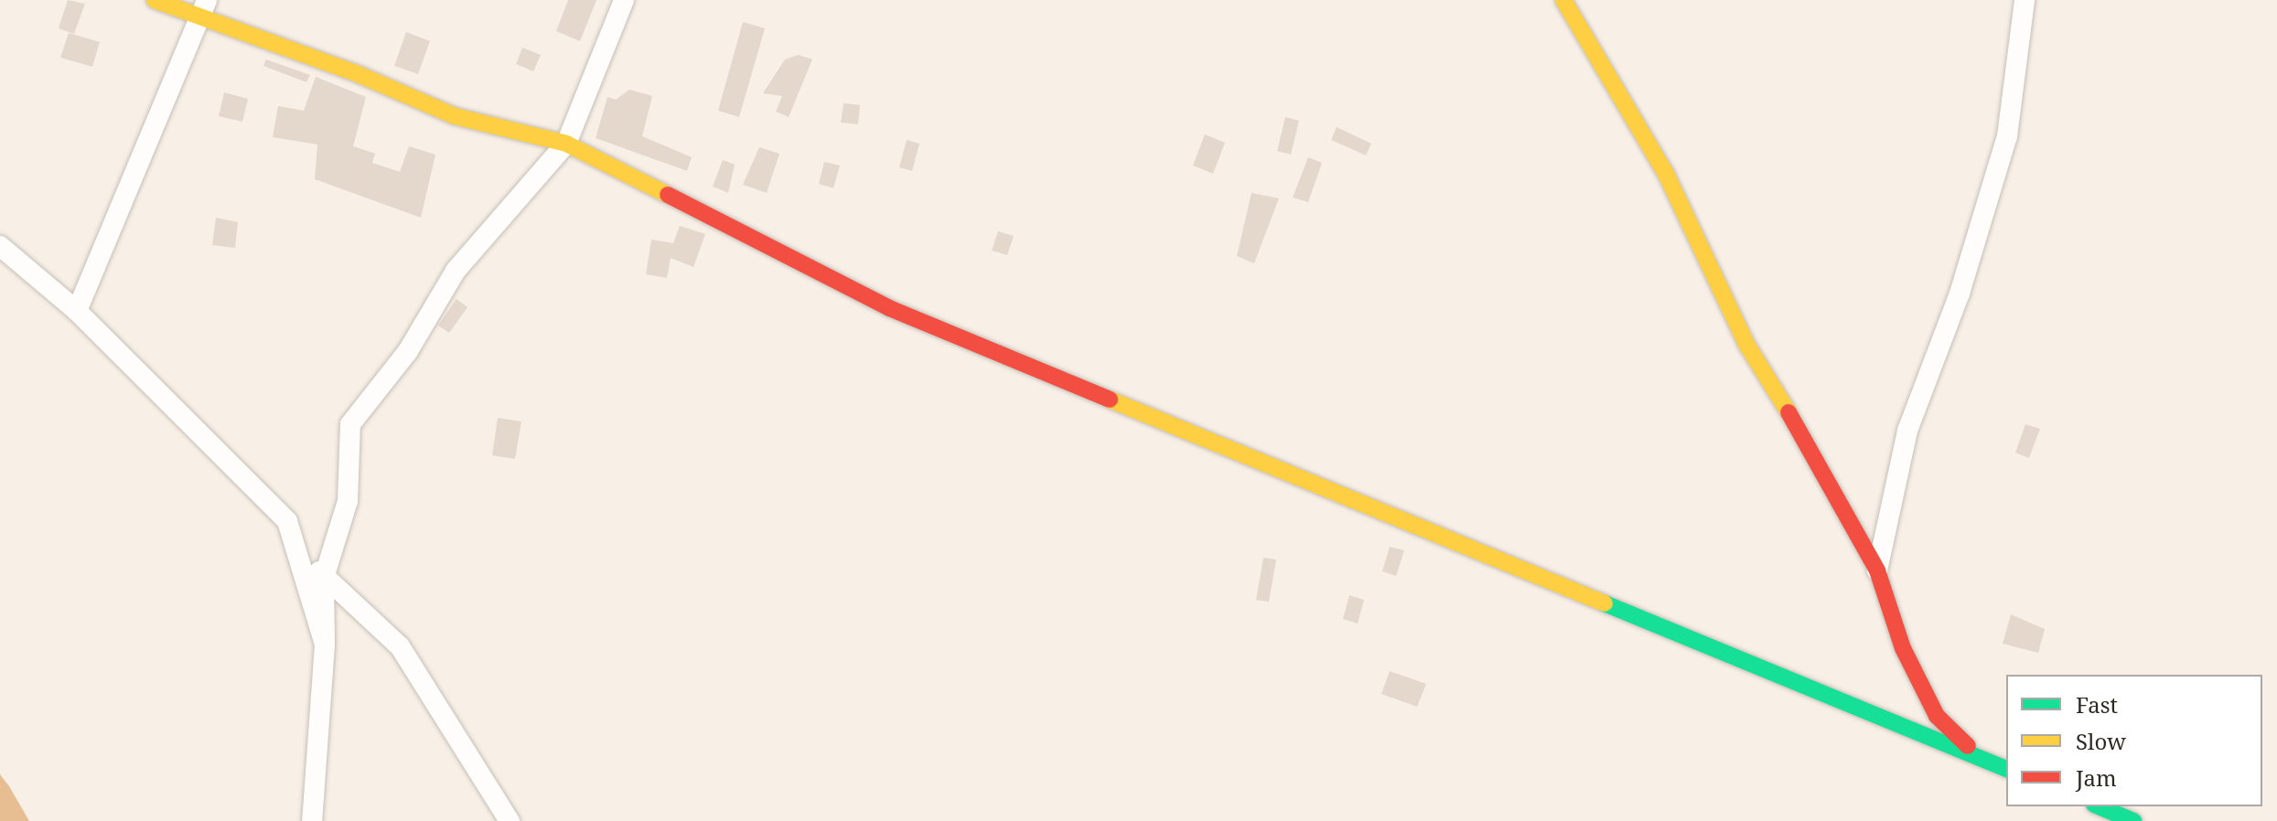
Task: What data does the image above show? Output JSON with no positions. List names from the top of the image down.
{
  "legend": ["Fast", "Slow", "Jam"]
}
